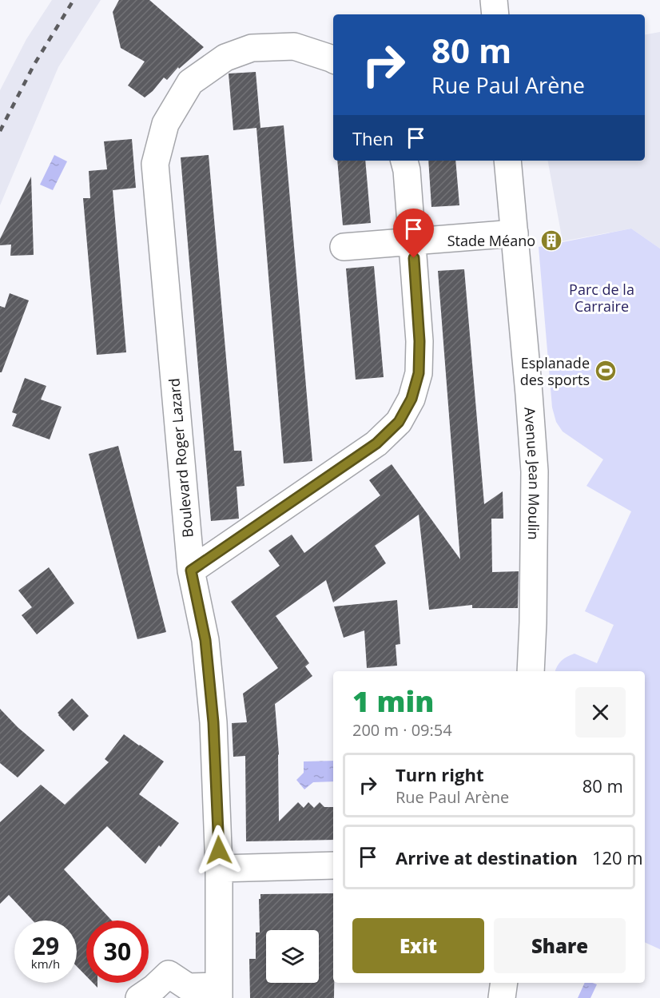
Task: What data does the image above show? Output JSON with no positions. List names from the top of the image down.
{
  "streets": {
    "street": ["Boulevard Roger Lazard", "Avenue Jean Moulin"]
  },
  "parks": ["Parc de la Carraire"],
  "places": {
    "building": ["Stade Méano"],
    "sports": ["Esplanade des sports"]
  },
  "page": {
    "turn": ["80 m", "Rue Paul Arène"],
    "then": "Then",
    "heading": ["1 min", "200 m · 09:54"],
    "list": [
      {
        "name": "Turn right",
        "note": "Rue Paul Arène",
        "value": "80 m"
      },
      {
        "name": "Arrive at destination",
        "value": "120 m"
      }
    ],
    "buttons": ["Exit", "Share"],
    "speed": "29 km/h",
    "limit": "30"
  }
}
